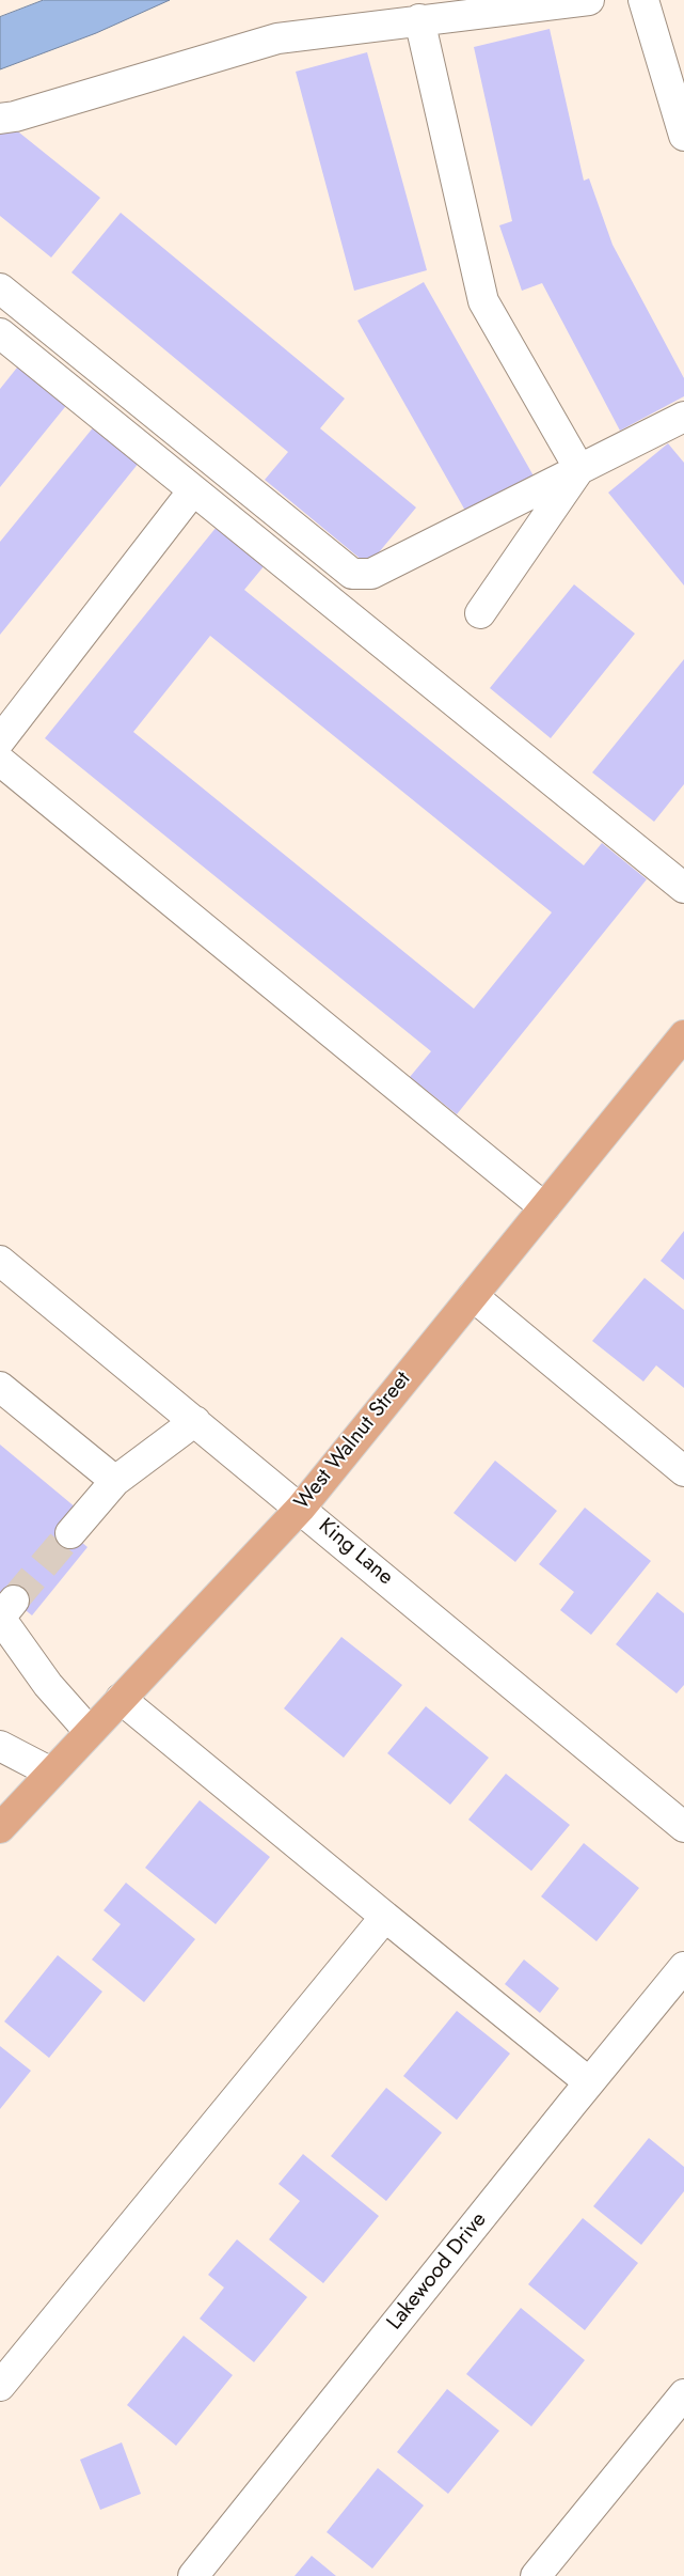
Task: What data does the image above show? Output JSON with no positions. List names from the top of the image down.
{
  "streets": {
    "main road": ["West Walnut Street"],
    "street": ["King Lane", "Lakewood Drive"]
  },
  "crossings": [
    ["West Walnut Street", "King Lane"]
  ]
}
